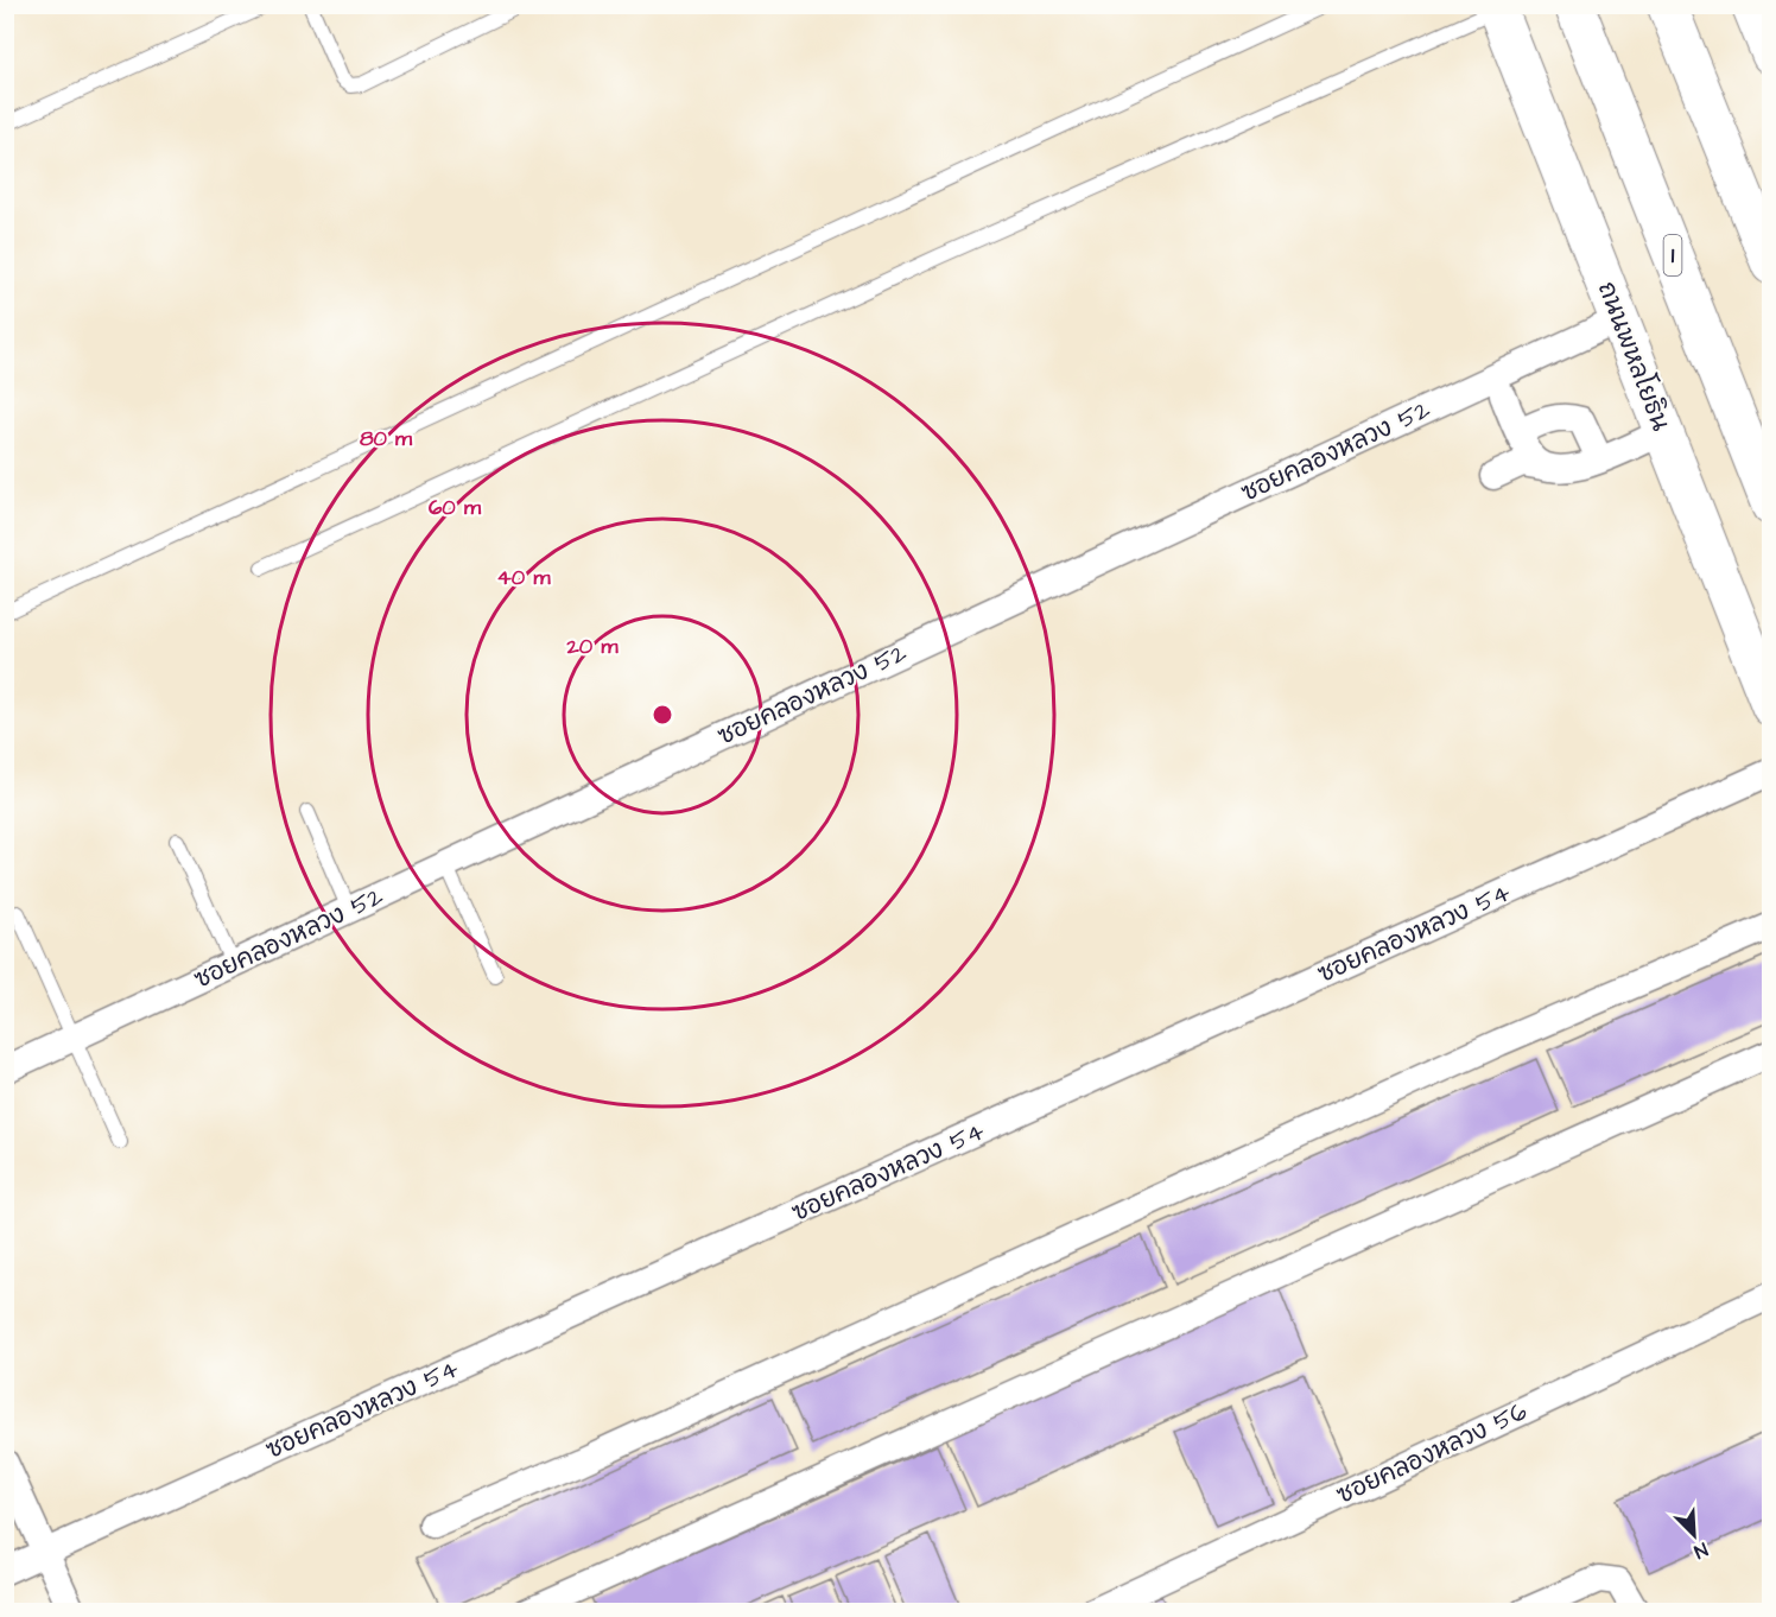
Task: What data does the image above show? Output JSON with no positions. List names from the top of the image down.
{
  "streets": {
    "main road": ["1", "ถนนพหลโยธิน"],
    "street": ["ซอยคลองหลวง 52", "ซอยคลองหลวง 54", "ซอยคลองหลวง 56"]
  },
  "crossings": [
    ["ถนนพหลโยธิน", "ซอยคลองหลวง 52"]
  ],
  "north": "bottom right",
  "rings": [
    "80 m",
    "60 m",
    "40 m",
    "20 m"
  ]
}
